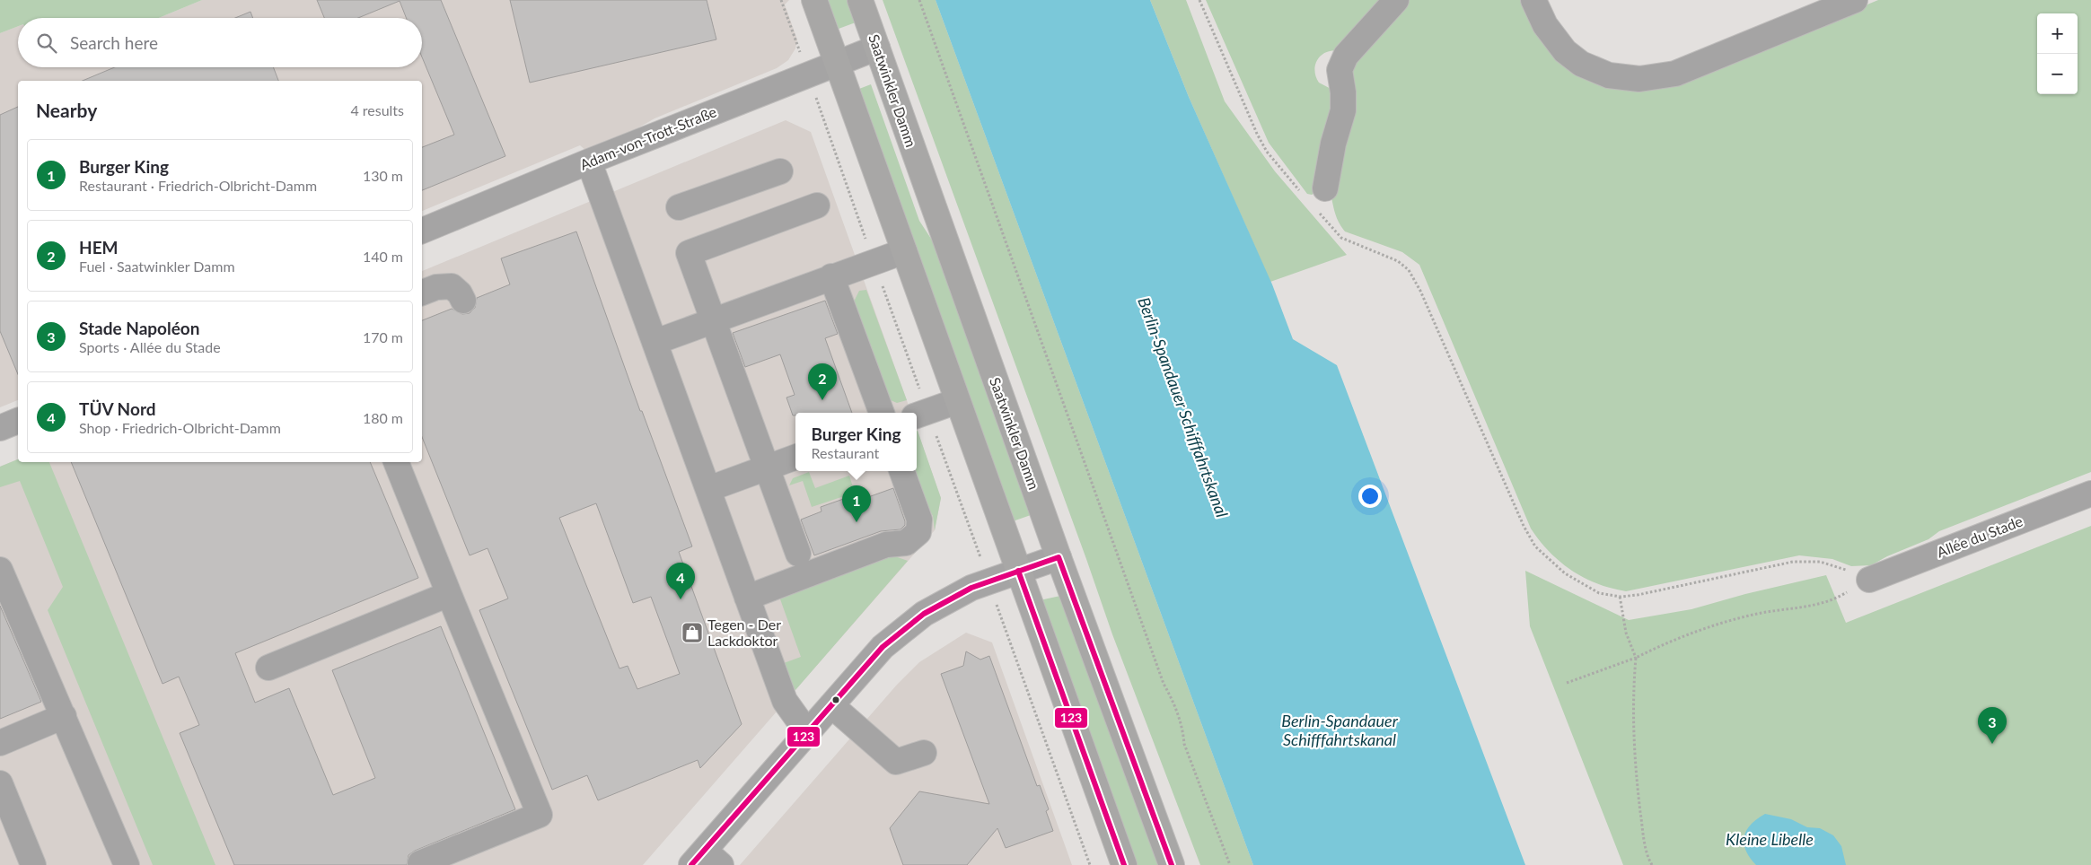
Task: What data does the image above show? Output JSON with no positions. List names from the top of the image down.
{
  "streets": {
    "main road": ["Saatwinkler Damm"],
    "street": ["Adam-von-Trott-Straße", "Allée du Stade"]
  },
  "crossings": [
    ["Saatwinkler Damm", "Adam-von-Trott-Straße"]
  ],
  "water": ["Berlin-Spandauer Schifffahrtskanal", "Kleine Libelle"],
  "places": {
    "shop": ["Tegen - Der Lackdoktor"]
  },
  "lines": ["transit line 123"],
  "page": {
    "map_buttons": ["+", "−"],
    "search": "Search here",
    "heading": ["Nearby", "4 results"],
    "list": [
      {
        "mark": "1",
        "name": "Burger King",
        "note": "Restaurant · Friedrich-Olbricht-Damm",
        "value": "130 m"
      },
      {
        "mark": "2",
        "name": "HEM",
        "note": "Fuel · Saatwinkler Damm",
        "value": "140 m"
      },
      {
        "mark": "3",
        "name": "Stade Napoléon",
        "note": "Sports · Allée du Stade",
        "value": "170 m"
      },
      {
        "mark": "4",
        "name": "TÜV Nord",
        "note": "Shop · Friedrich-Olbricht-Damm",
        "value": "180 m"
      }
    ],
    "pins": [
      "2",
      "1",
      "4",
      "3"
    ],
    "popup": ["Burger King", "Restaurant"]
  }
}
